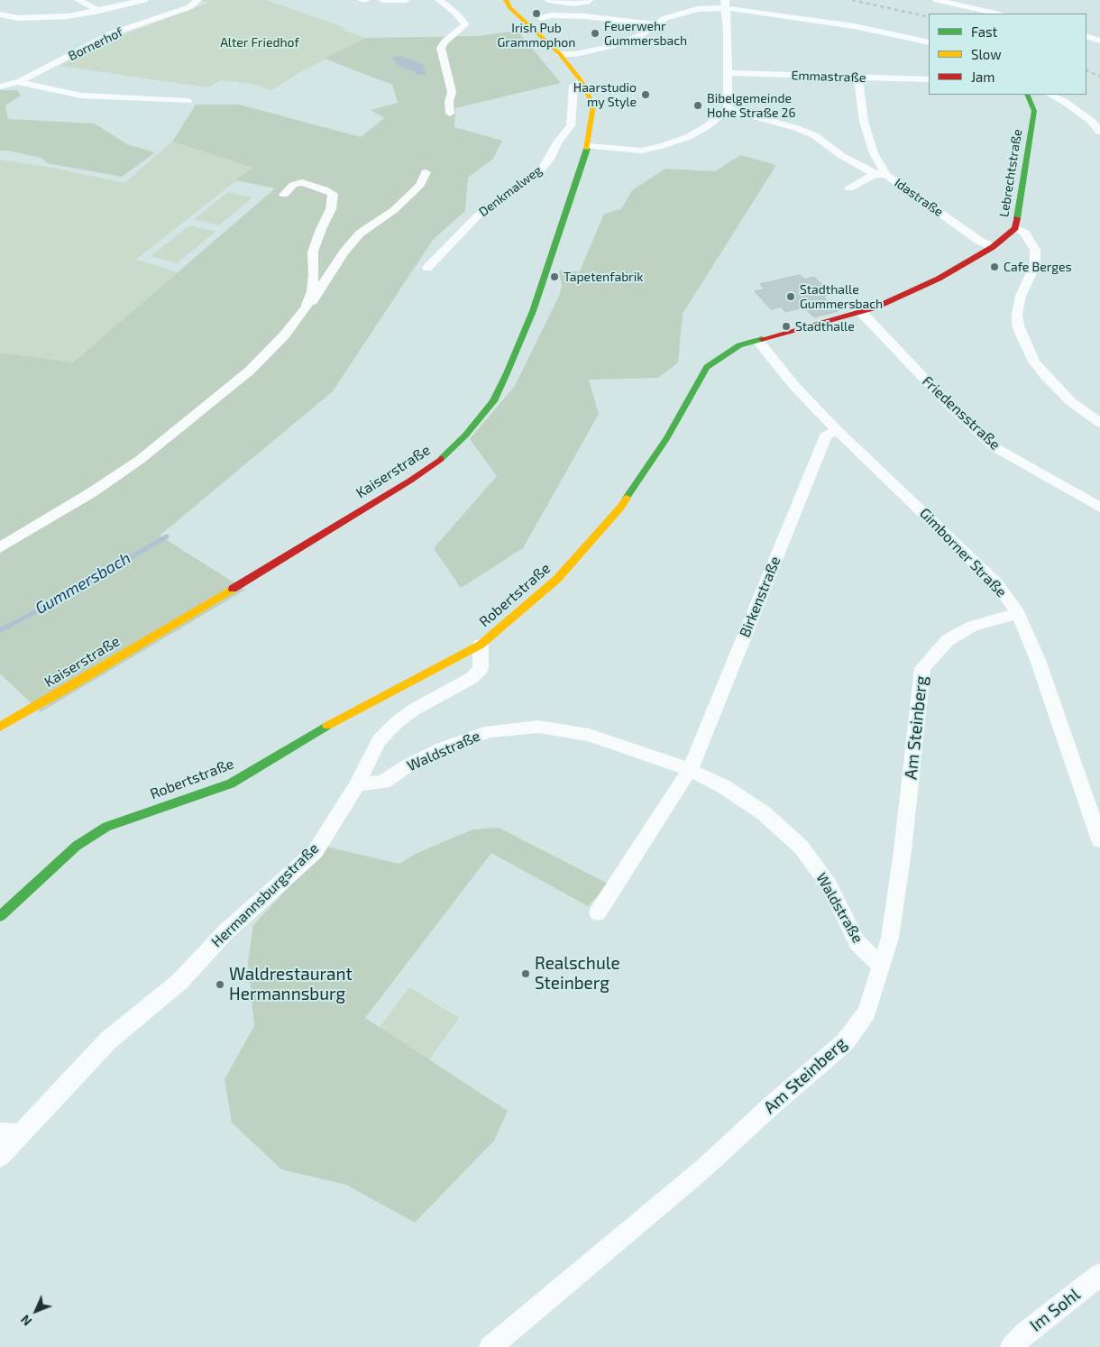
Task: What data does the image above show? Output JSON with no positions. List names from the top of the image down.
{
  "streets": {
    "street": [
      "Bornerhof",
      "Emmastraße",
      "Lebrechtstraße",
      "Denkmalweg",
      "Idastraße",
      "Friedensstraße",
      "Kaiserstraße",
      "Gimborner Straße",
      "Robertstraße",
      "Birkenstraße",
      "Am Steinberg",
      "Waldstraße",
      "Hermannsburgstraße",
      "Im Sohl"
    ]
  },
  "crossings": [
    ["Emmastraße", "Idastraße"],
    ["Lebrechtstraße", "Idastraße"],
    ["Lebrechtstraße", "Robertstraße"],
    ["Denkmalweg", "Kaiserstraße"],
    ["Idastraße", "Robertstraße"],
    ["Friedensstraße", "Robertstraße"],
    ["Gimborner Straße", "Robertstraße"],
    ["Gimborner Straße", "Birkenstraße"],
    ["Gimborner Straße", "Am Steinberg"],
    ["Robertstraße", "Hermannsburgstraße"],
    ["Birkenstraße", "Waldstraße"],
    ["Am Steinberg", "Waldstraße"],
    ["Waldstraße", "Hermannsburgstraße"]
  ],
  "water": ["Gummersbach"],
  "parks": ["Alter Friedhof"],
  "places": [
    "Irish Pub Grammophon",
    "Feuerwehr Gummersbach",
    "Haarstudio my Style",
    "Bibelgemeinde Hohe Straße 26",
    "Cafe Berges",
    "Tapetenfabrik",
    "Stadthalle Gummersbach",
    "Stadthalle",
    "Realschule Steinberg",
    "Waldrestaurant Hermannsburg"
  ],
  "legend": ["Fast", "Slow", "Jam"],
  "north": "bottom left"
}
